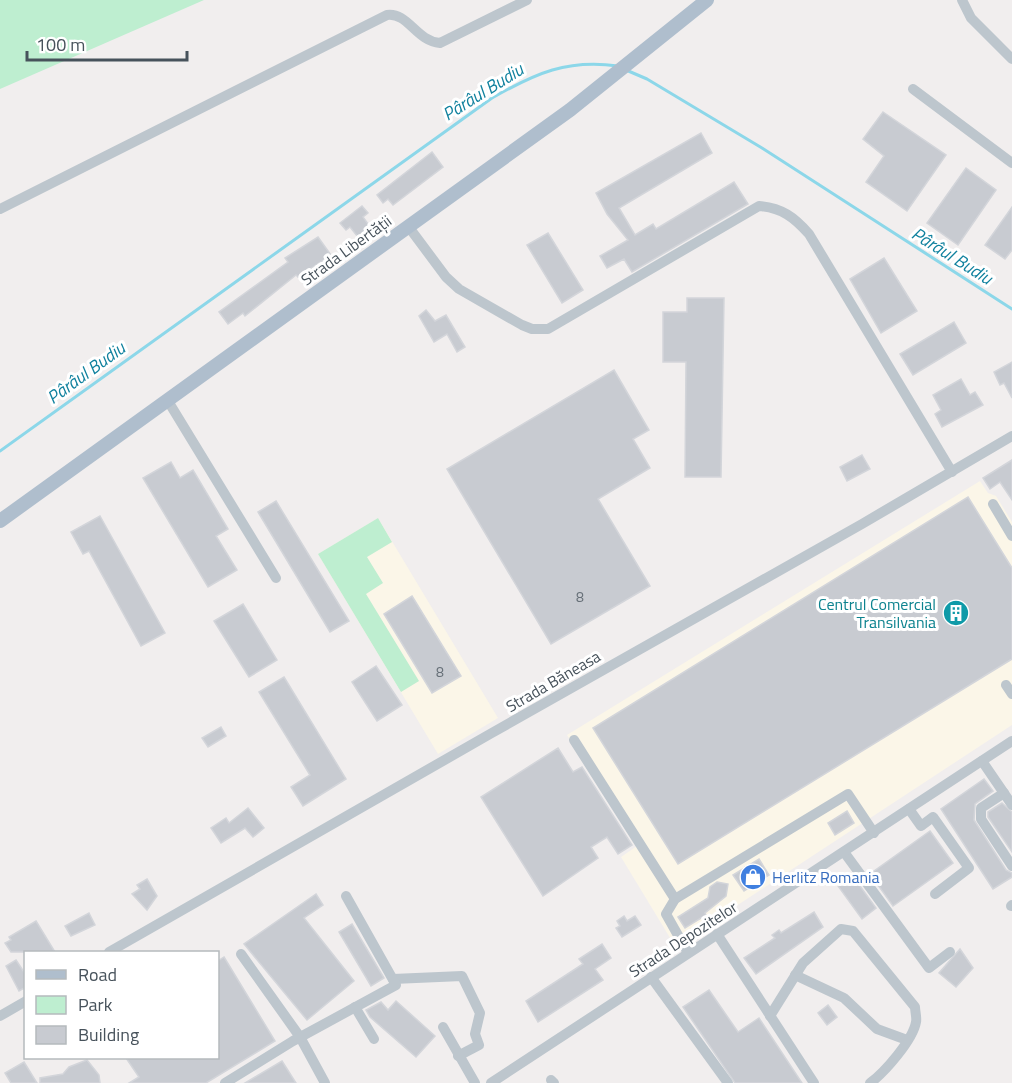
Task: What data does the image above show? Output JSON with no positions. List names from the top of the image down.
{
  "streets": {
    "main road": ["Strada Libertății"],
    "street": ["Strada Băneasa", "Strada Depozitelor"]
  },
  "water": ["Pârâul Budiu"],
  "places": {
    "building": ["Centrul Comercial Transilvania"],
    "shop": ["Herlitz Romania"]
  },
  "house_numbers": ["8", "8"],
  "legend": ["Road", "Park", "Building"],
  "scale_bar": "100 m"
}
